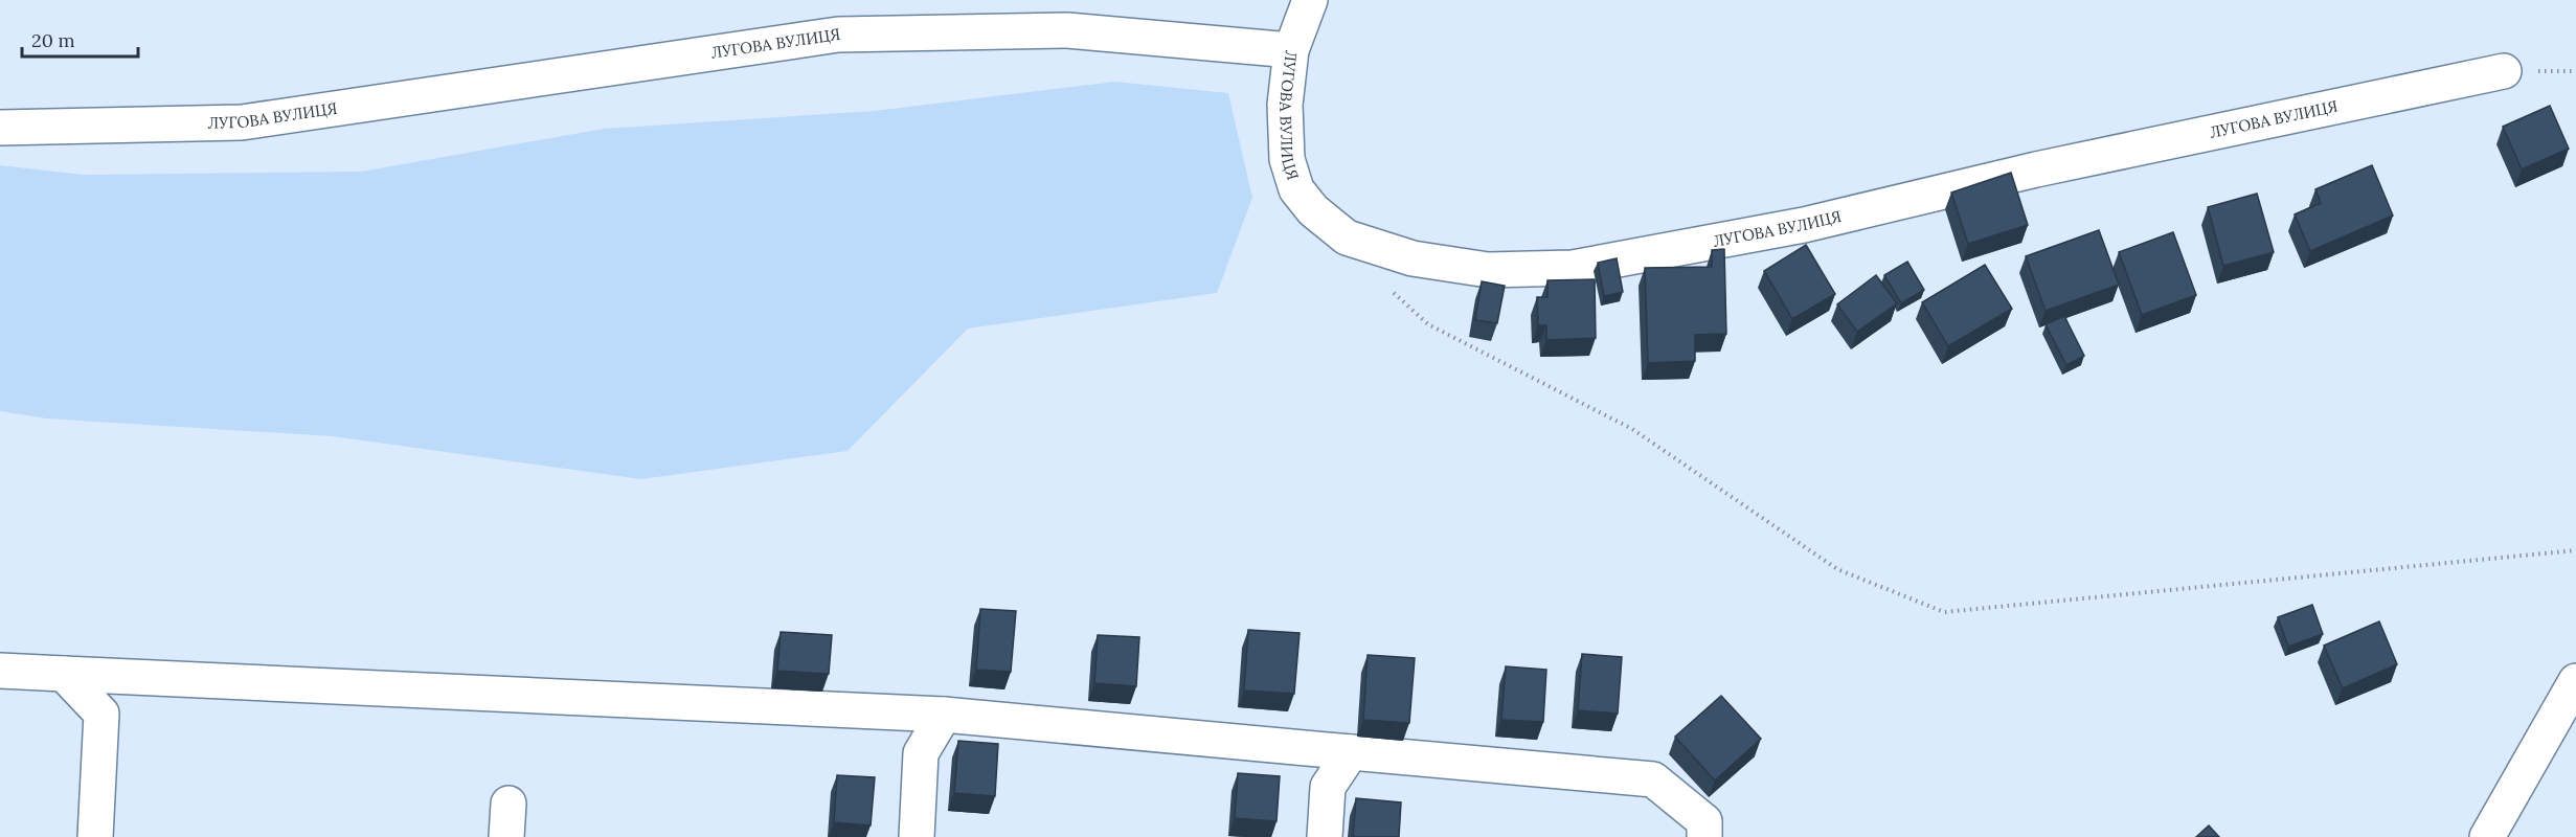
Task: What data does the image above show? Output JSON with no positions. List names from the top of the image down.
{
  "streets": {
    "street": ["ЛУГОВА ВУЛИЦЯ"]
  },
  "scale_bar": "20 m"
}
